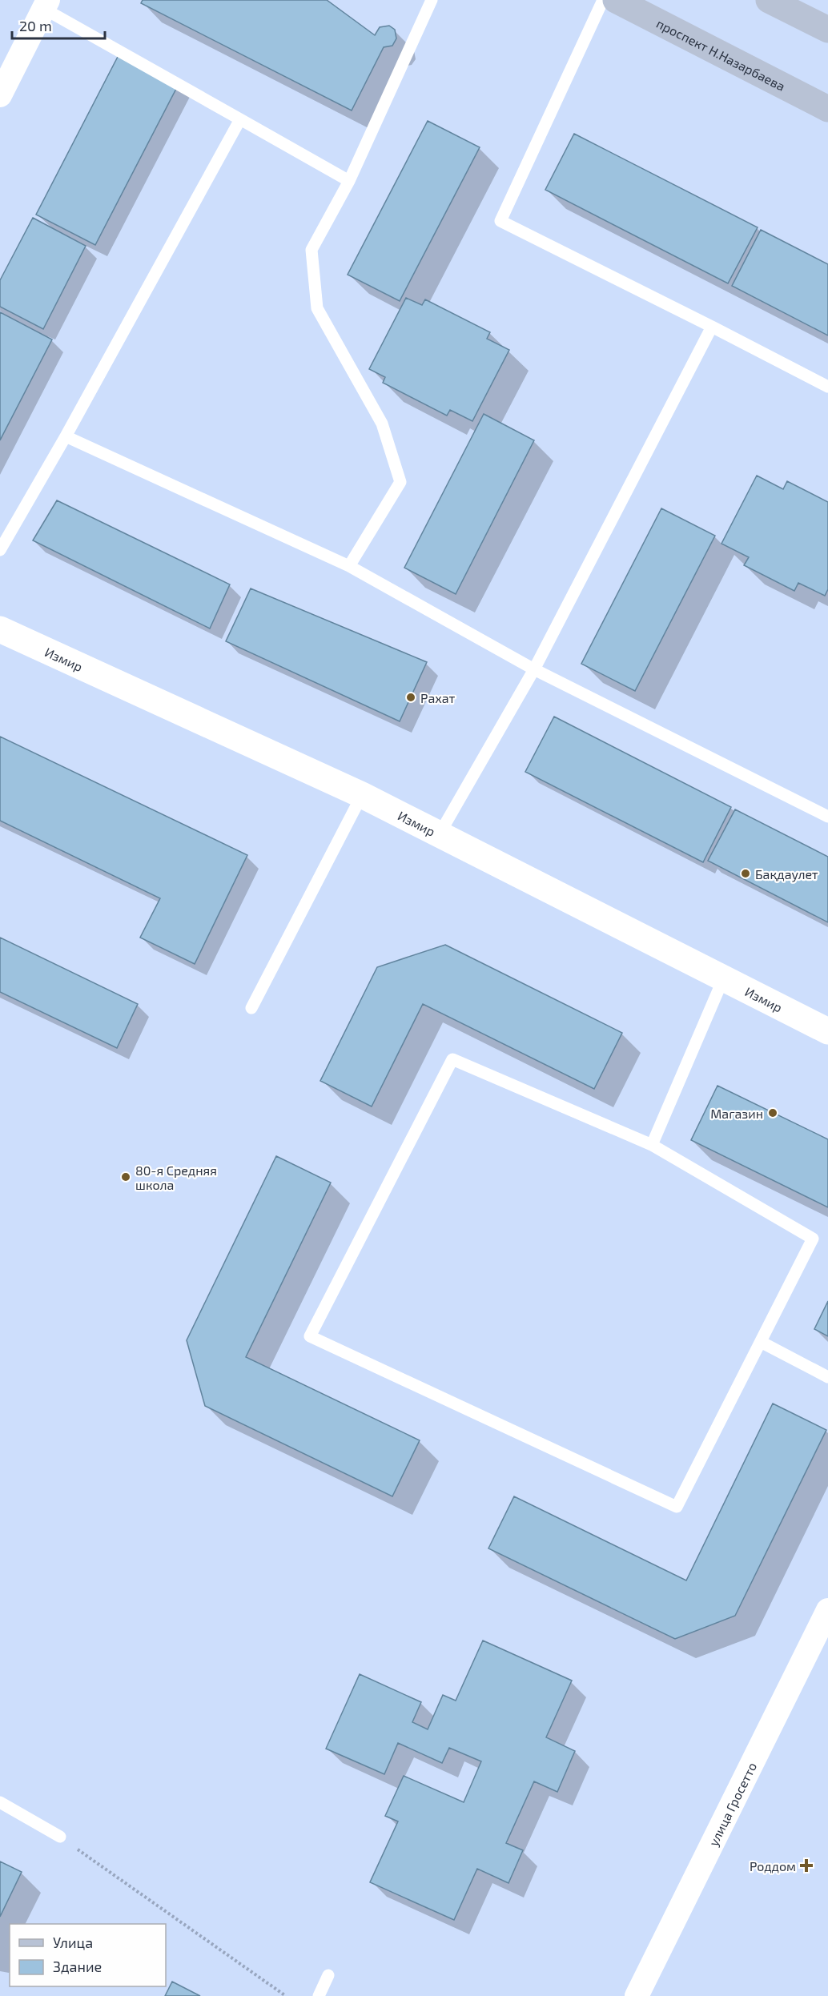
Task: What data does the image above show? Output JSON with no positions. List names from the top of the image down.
{
  "streets": {
    "main road": ["проспект Н.Назарбаева"],
    "street": ["Измир", "улица Гросетто"]
  },
  "places": {
    "other": [
      "Рахат",
      "Бақдаулет",
      "Магазин",
      "80-я Средняя школа"
    ],
    "health": ["Роддом"]
  },
  "legend": ["Улица", "Здание"],
  "scale_bar": "20 m"
}
